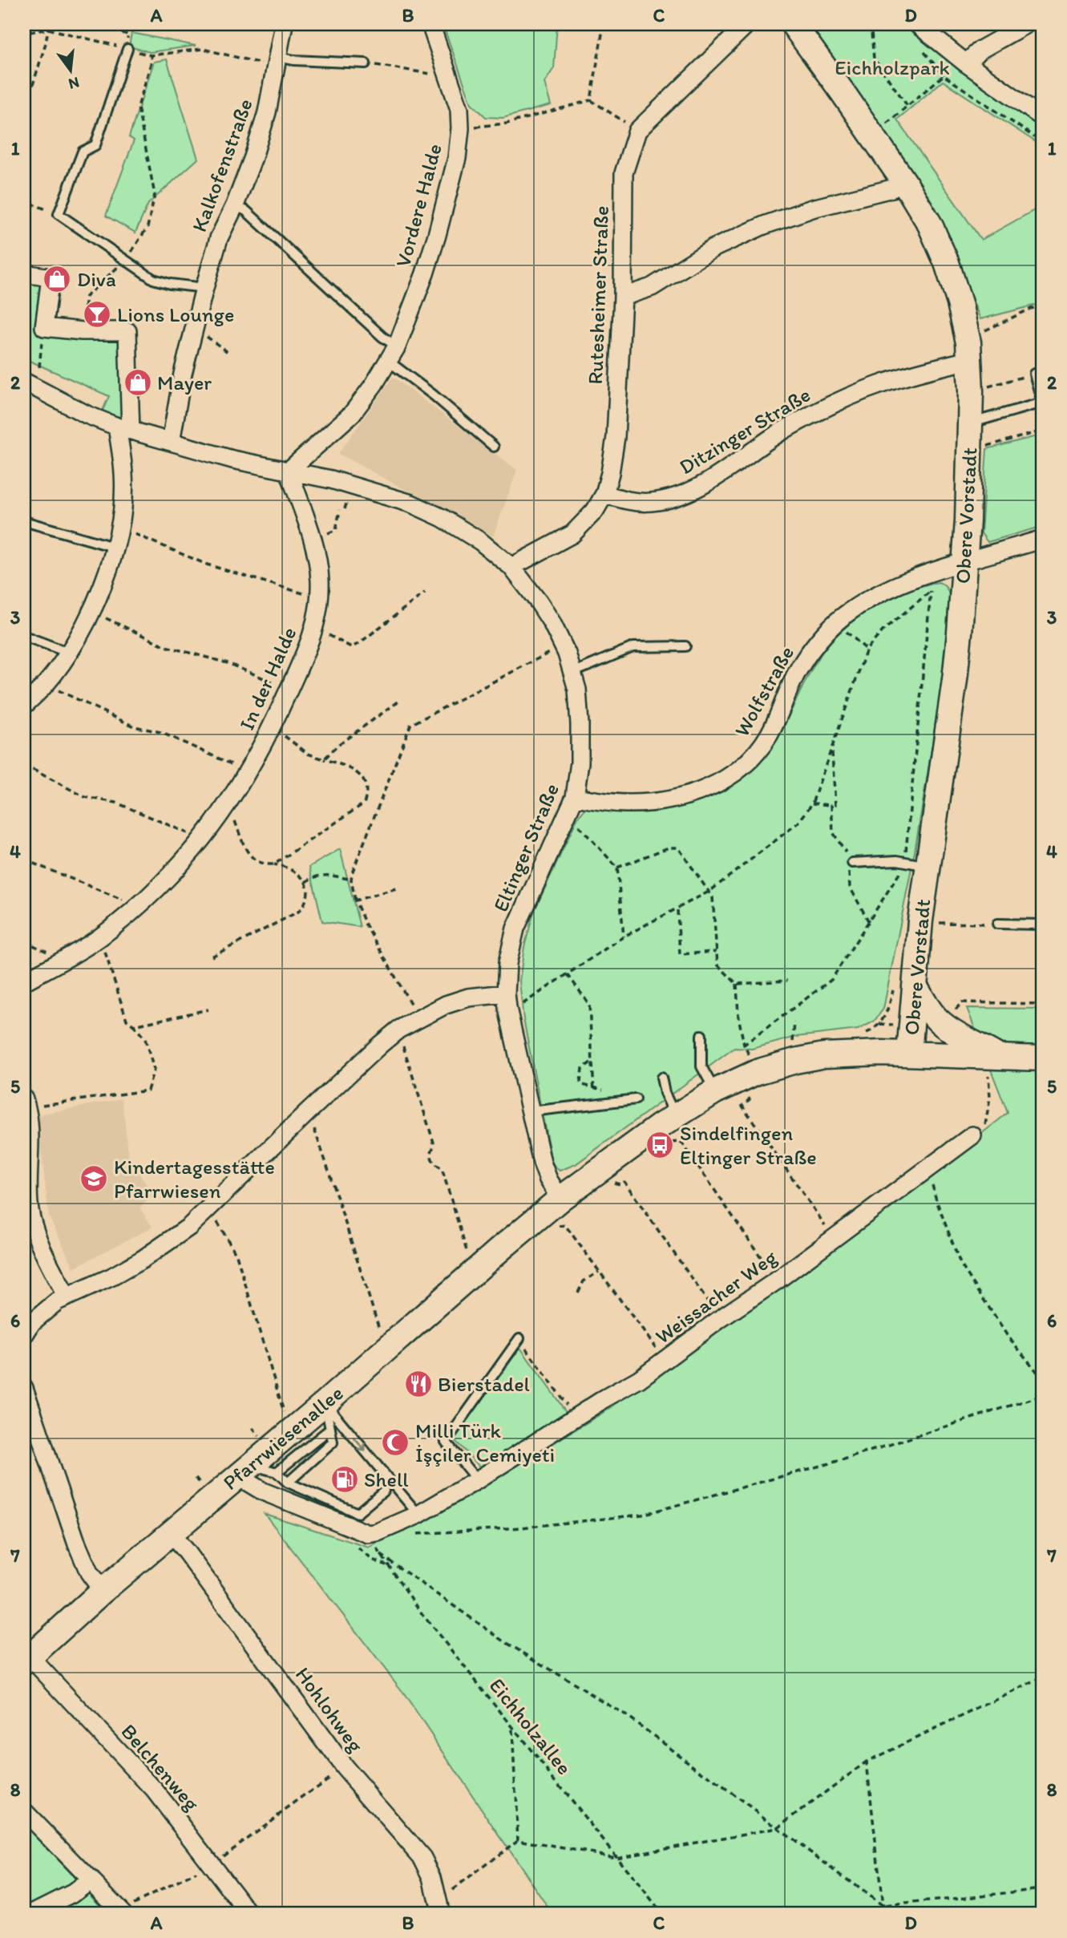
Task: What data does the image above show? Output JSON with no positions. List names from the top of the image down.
{
  "streets": {
    "main road": ["Obere Vorstadt", "Pfarrwiesenallee"],
    "street": [
      "Kalkofenstraße",
      "Vordere Halde",
      "Rutesheimer Straße",
      "Ditzinger Straße",
      "In der Halde",
      "Wolfstraße",
      "Eltinger Straße",
      "Weissacher Weg",
      "Hohlohweg",
      "Belchenweg"
    ],
    "path": ["Eichholzallee"]
  },
  "crossings": [
    ["Vordere Halde", "In der Halde"],
    ["Vordere Halde", "Eltinger Straße"],
    ["Rutesheimer Straße", "Ditzinger Straße"],
    ["Rutesheimer Straße", "Eltinger Straße"],
    ["Ditzinger Straße", "Obere Vorstadt"],
    ["Obere Vorstadt", "Wolfstraße"],
    ["Obere Vorstadt", "Pfarrwiesenallee"],
    ["In der Halde", "Eltinger Straße"],
    ["Wolfstraße", "Eltinger Straße"],
    ["Eltinger Straße", "Pfarrwiesenallee"],
    ["Weissacher Weg", "Pfarrwiesenallee"],
    ["Pfarrwiesenallee", "Hohlohweg"],
    ["Pfarrwiesenallee", "Belchenweg"]
  ],
  "parks": ["Eichholzpark"],
  "places": {
    "shop": ["Diva", "Mayer"],
    "bar": ["Lions Lounge"],
    "bus stop": ["Sindelfingen Eltinger Straße"],
    "school or university": ["Kindertagesstätte Pfarrwiesen"],
    "restaurant": ["Bierstadel"],
    "mosque": ["Milli Türk İşçiler Cemiyeti"],
    "fuel station": ["Shell"]
  },
  "north": "bottom",
  "grid": {
    "columns": [
      "A",
      "B",
      "C",
      "D"
    ],
    "rows": [
      "1",
      "2",
      "3",
      "4",
      "5",
      "6",
      "7",
      "8"
    ]
  }
}
